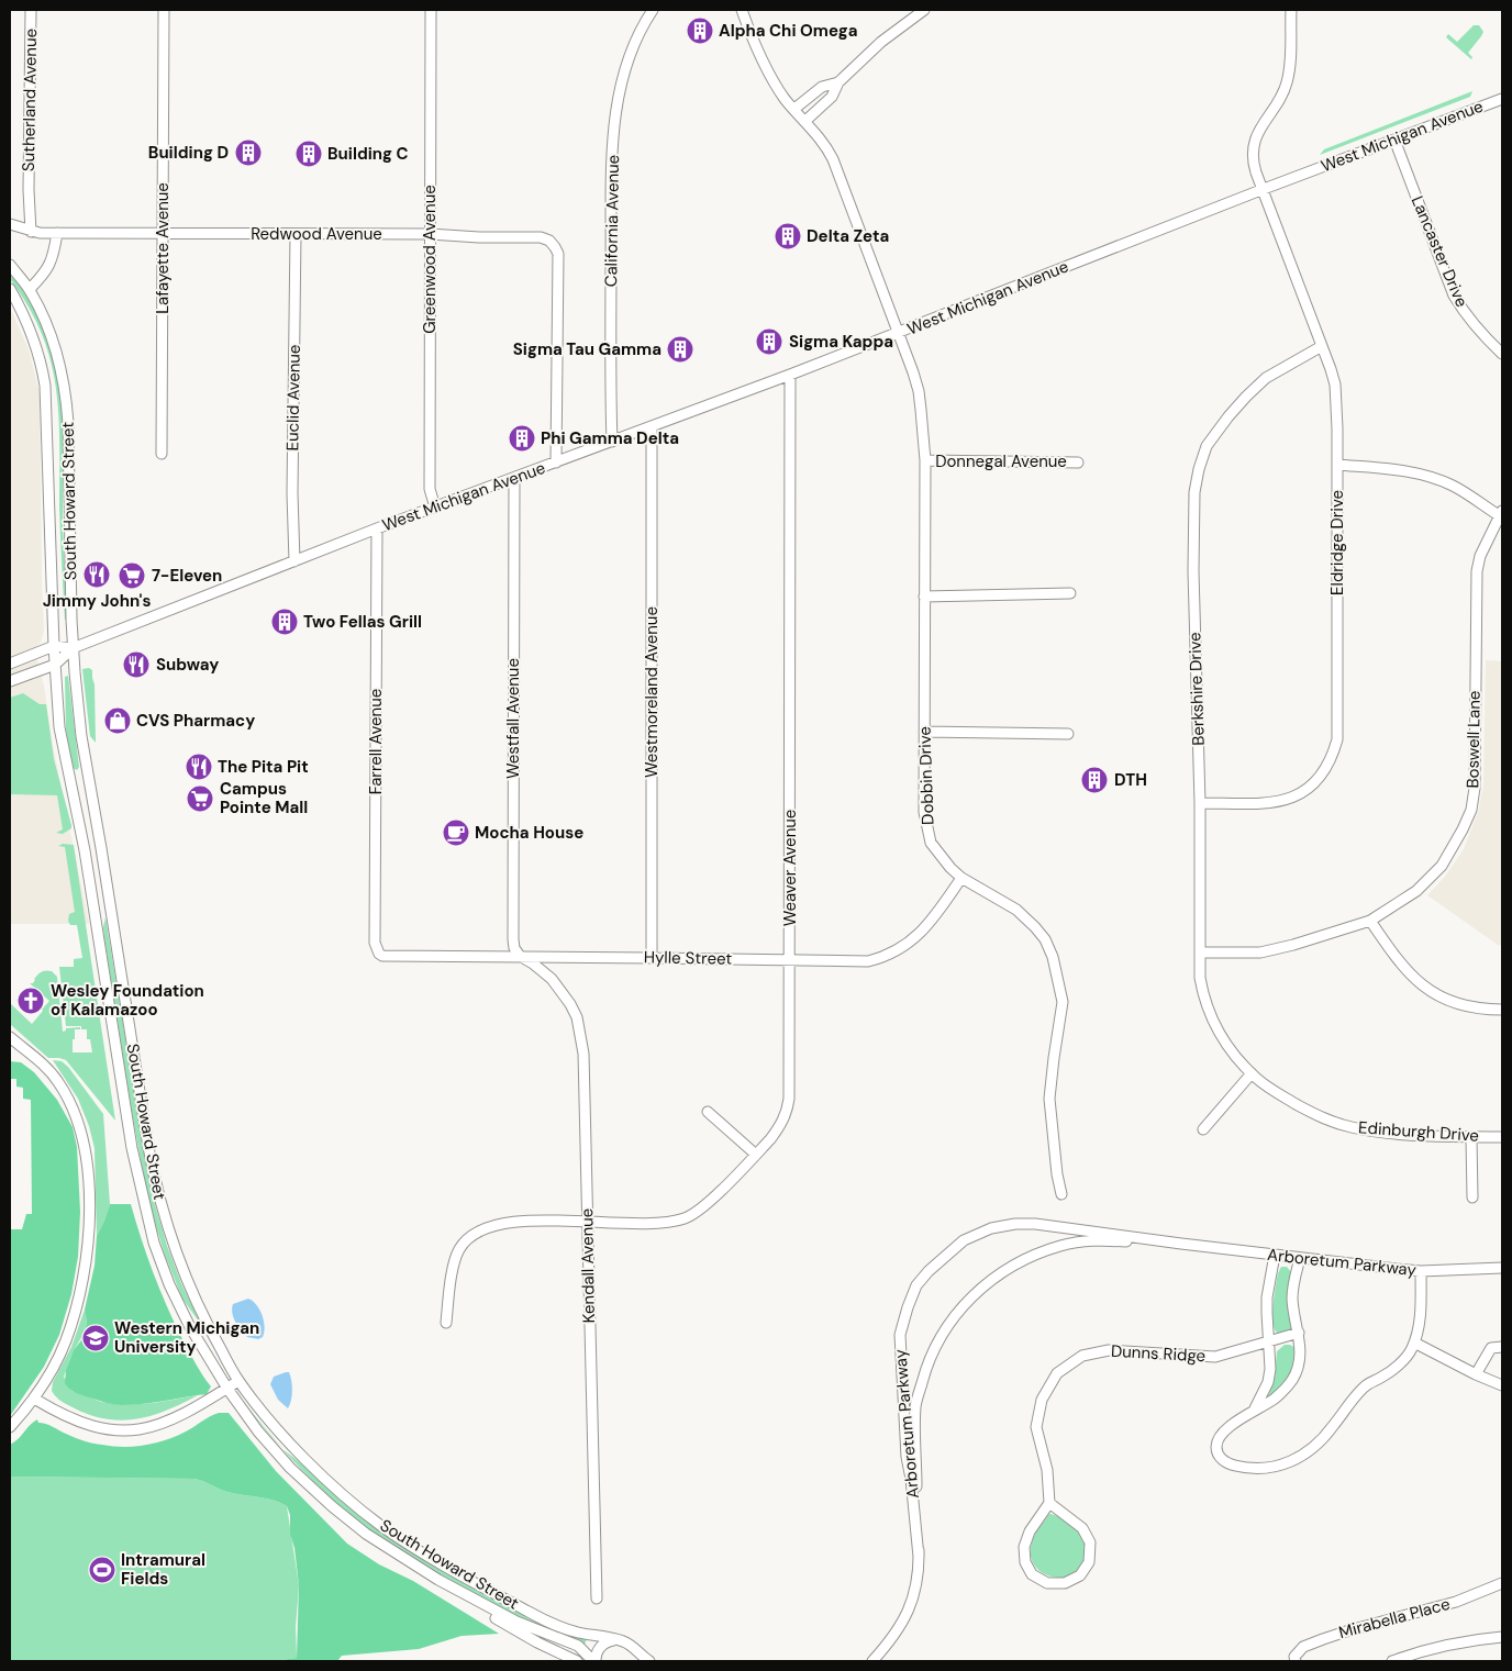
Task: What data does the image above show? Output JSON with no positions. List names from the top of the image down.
{
  "streets": {
    "street": [
      "Sutherland Avenue",
      "West Michigan Avenue",
      "California Avenue",
      "Redwood Avenue",
      "Lafayette Avenue",
      "Lancaster Drive",
      "Greenwood Avenue",
      "Euclid Avenue",
      "Donnegal Avenue",
      "South Howard Street",
      "Eldridge Drive",
      "Berkshire Drive",
      "Westmoreland Avenue",
      "Westfall Avenue",
      "Boswell Lane",
      "Farrell Avenue",
      "Dobbin Drive",
      "Weaver Avenue",
      "Hylle Street",
      "Edinburgh Drive",
      "Arboretum Parkway",
      "Kendall Avenue",
      "Dunns Ridge",
      "Mirabella Place"
    ]
  },
  "crossings": [
    ["Sutherland Avenue", "Redwood Avenue"],
    ["West Michigan Avenue", "California Avenue"],
    ["West Michigan Avenue", "Redwood Avenue"],
    ["West Michigan Avenue", "Lancaster Drive"],
    ["West Michigan Avenue", "Greenwood Avenue"],
    ["West Michigan Avenue", "Euclid Avenue"],
    ["West Michigan Avenue", "South Howard Street"],
    ["West Michigan Avenue", "Eldridge Drive"],
    ["West Michigan Avenue", "Westmoreland Avenue"],
    ["West Michigan Avenue", "Westfall Avenue"],
    ["West Michigan Avenue", "Farrell Avenue"],
    ["West Michigan Avenue", "Dobbin Drive"],
    ["West Michigan Avenue", "Weaver Avenue"],
    ["Redwood Avenue", "Lafayette Avenue"],
    ["Redwood Avenue", "Greenwood Avenue"],
    ["Redwood Avenue", "Euclid Avenue"],
    ["Donnegal Avenue", "Dobbin Drive"],
    ["Eldridge Drive", "Berkshire Drive"],
    ["Berkshire Drive", "Boswell Lane"],
    ["Berkshire Drive", "Edinburgh Drive"],
    ["Westmoreland Avenue", "Hylle Street"],
    ["Westfall Avenue", "Hylle Street"],
    ["Westfall Avenue", "Kendall Avenue"],
    ["Farrell Avenue", "Hylle Street"],
    ["Dobbin Drive", "Hylle Street"],
    ["Weaver Avenue", "Hylle Street"],
    ["Weaver Avenue", "Kendall Avenue"],
    ["Hylle Street", "Kendall Avenue"]
  ],
  "places": {
    "building": [
      "Alpha Chi Omega",
      "Building D",
      "Building C",
      "Delta Zeta",
      "Sigma Kappa",
      "Sigma Tau Gamma",
      "Phi Gamma Delta",
      "Two Fellas Grill",
      "DTH"
    ],
    "restaurant": ["Jimmy John's", "Subway", "The Pita Pit"],
    "supermarket": ["7-Eleven", "Campus Pointe Mall"],
    "shop": ["CVS Pharmacy"],
    "cafe": ["Mocha House"],
    "church": ["Wesley Foundation of Kalamazoo"],
    "school or university": ["Western Michigan University"],
    "sports": ["Intramural Fields"]
  }
}
